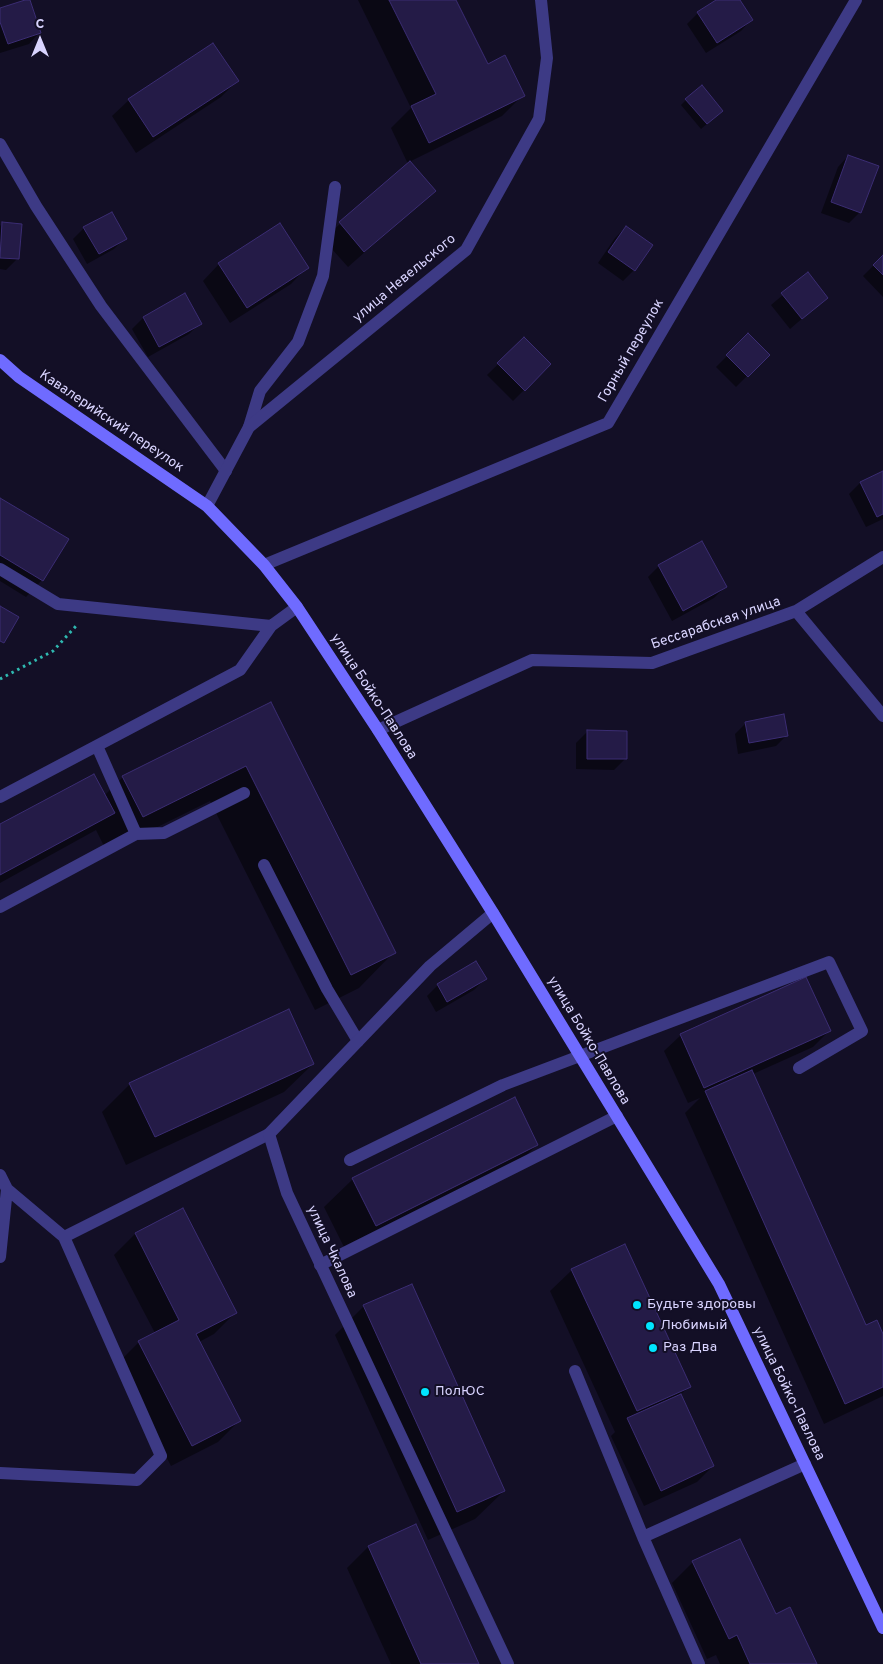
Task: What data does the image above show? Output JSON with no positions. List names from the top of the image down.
{
  "streets": {
    "main road": ["Кавалерийский переулок", "улица Бойко-Павлова"],
    "street": [
      "улица Невельского",
      "Горный переулок",
      "Бессарабская улица",
      "улица Чкалова"
    ]
  },
  "crossings": [
    ["улица Невельского", "Кавалерийский переулок"],
    ["улица Невельского", "улица Бойко-Павлова"],
    ["Горный переулок", "улица Бойко-Павлова"],
    ["Кавалерийский переулок", "улица Бойко-Павлова"],
    ["Бессарабская улица", "улица Бойко-Павлова"]
  ],
  "places": [
    "Будьте здоровы",
    "Любимый",
    "Раз Два",
    "ПолЮС"
  ],
  "north": "top"
}
